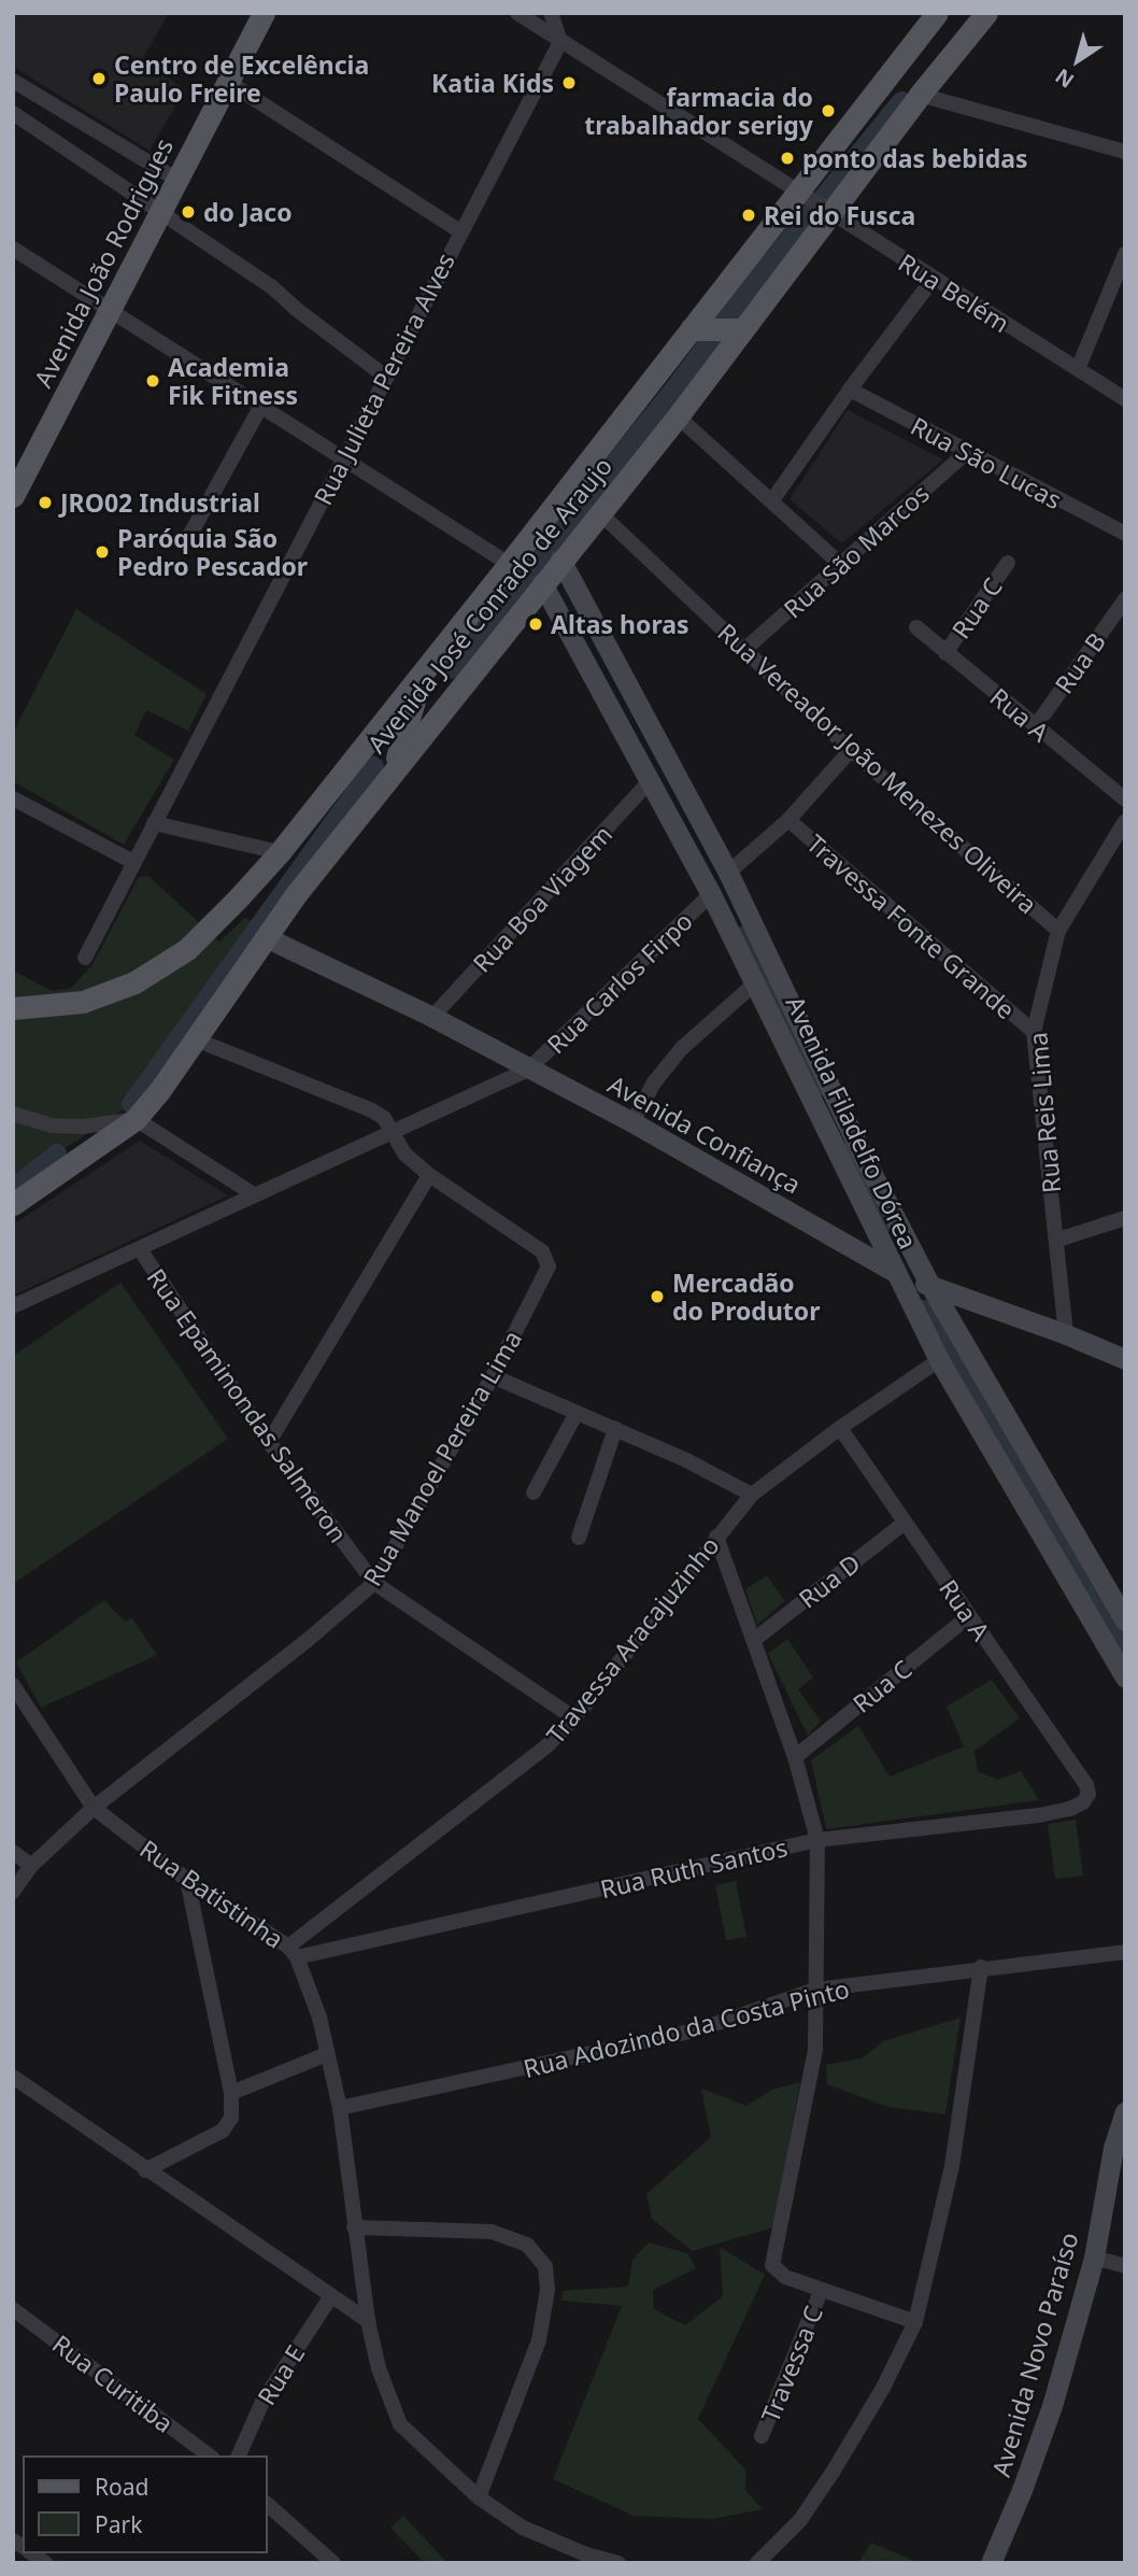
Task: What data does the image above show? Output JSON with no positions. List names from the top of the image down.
{
  "streets": {
    "main road": ["Avenida João Rodrigues", "Avenida José Conrado de Araujo"],
    "street": [
      "Rua Belém",
      "Rua Julieta Pereira Alves",
      "Rua São Lucas",
      "Rua São Marcos",
      "Rua C",
      "Rua B",
      "Rua A",
      "Rua Vereador João Menezes Oliveira",
      "Rua Boa Viagem",
      "Travessa Fonte Grande",
      "Rua Carlos Firpo",
      "Rua Reis Lima",
      "Avenida Filadelfo Dórea",
      "Avenida Confiança",
      "Rua Epaminondas Salmeron",
      "Rua Manoel Pereira Lima",
      "Rua D",
      "Travessa Aracajuzinho",
      "Rua Ruth Santos",
      "Rua Batistinha",
      "Rua Adozindo da Costa Pinto",
      "Avenida Novo Paraíso",
      "Travessa C",
      "Rua E",
      "Rua Curitiba"
    ]
  },
  "crossings": [
    ["Rua Belém", "Rua Julieta Pereira Alves"],
    ["Rua Belém", "Avenida José Conrado de Araujo"],
    ["Rua São Lucas", "Rua São Marcos"],
    ["Rua São Marcos", "Rua Vereador João Menezes Oliveira"],
    ["Avenida José Conrado de Araujo", "Rua Vereador João Menezes Oliveira"],
    ["Avenida José Conrado de Araujo", "Avenida Filadelfo Dórea"],
    ["Avenida José Conrado de Araujo", "Avenida Confiança"],
    ["Rua C", "Rua A"],
    ["Rua B", "Rua A"],
    ["Rua A", "Rua D"],
    ["Rua A", "Travessa Aracajuzinho"],
    ["Rua A", "Rua Ruth Santos"],
    ["Rua Vereador João Menezes Oliveira", "Rua Reis Lima"],
    ["Rua Boa Viagem", "Avenida Filadelfo Dórea"],
    ["Rua Boa Viagem", "Avenida Confiança"],
    ["Travessa Fonte Grande", "Rua Reis Lima"],
    ["Rua Carlos Firpo", "Avenida Filadelfo Dórea"],
    ["Rua Carlos Firpo", "Avenida Confiança"],
    ["Rua Carlos Firpo", "Rua Epaminondas Salmeron"],
    ["Rua Reis Lima", "Avenida Confiança"],
    ["Avenida Filadelfo Dórea", "Avenida Confiança"],
    ["Avenida Filadelfo Dórea", "Travessa Aracajuzinho"],
    ["Rua Epaminondas Salmeron", "Rua Manoel Pereira Lima"],
    ["Rua Epaminondas Salmeron", "Travessa Aracajuzinho"],
    ["Rua Manoel Pereira Lima", "Rua Batistinha"],
    ["Travessa Aracajuzinho", "Rua Ruth Santos"],
    ["Travessa Aracajuzinho", "Rua Batistinha"],
    ["Rua Ruth Santos", "Rua Batistinha"],
    ["Rua Batistinha", "Rua Adozindo da Costa Pinto"]
  ],
  "places": [
    "Centro de Excelência Paulo Freire",
    "Katia Kids",
    "farmacia do trabalhador serigy",
    "ponto das bebidas",
    "do Jaco",
    "Rei do Fusca",
    "Academia Fik Fitness",
    "JRO02 Industrial",
    "Paróquia São Pedro Pescador",
    "Altas horas",
    "Mercadão do Produtor"
  ],
  "legend": ["Road", "Park"],
  "north": "bottom left"
}
